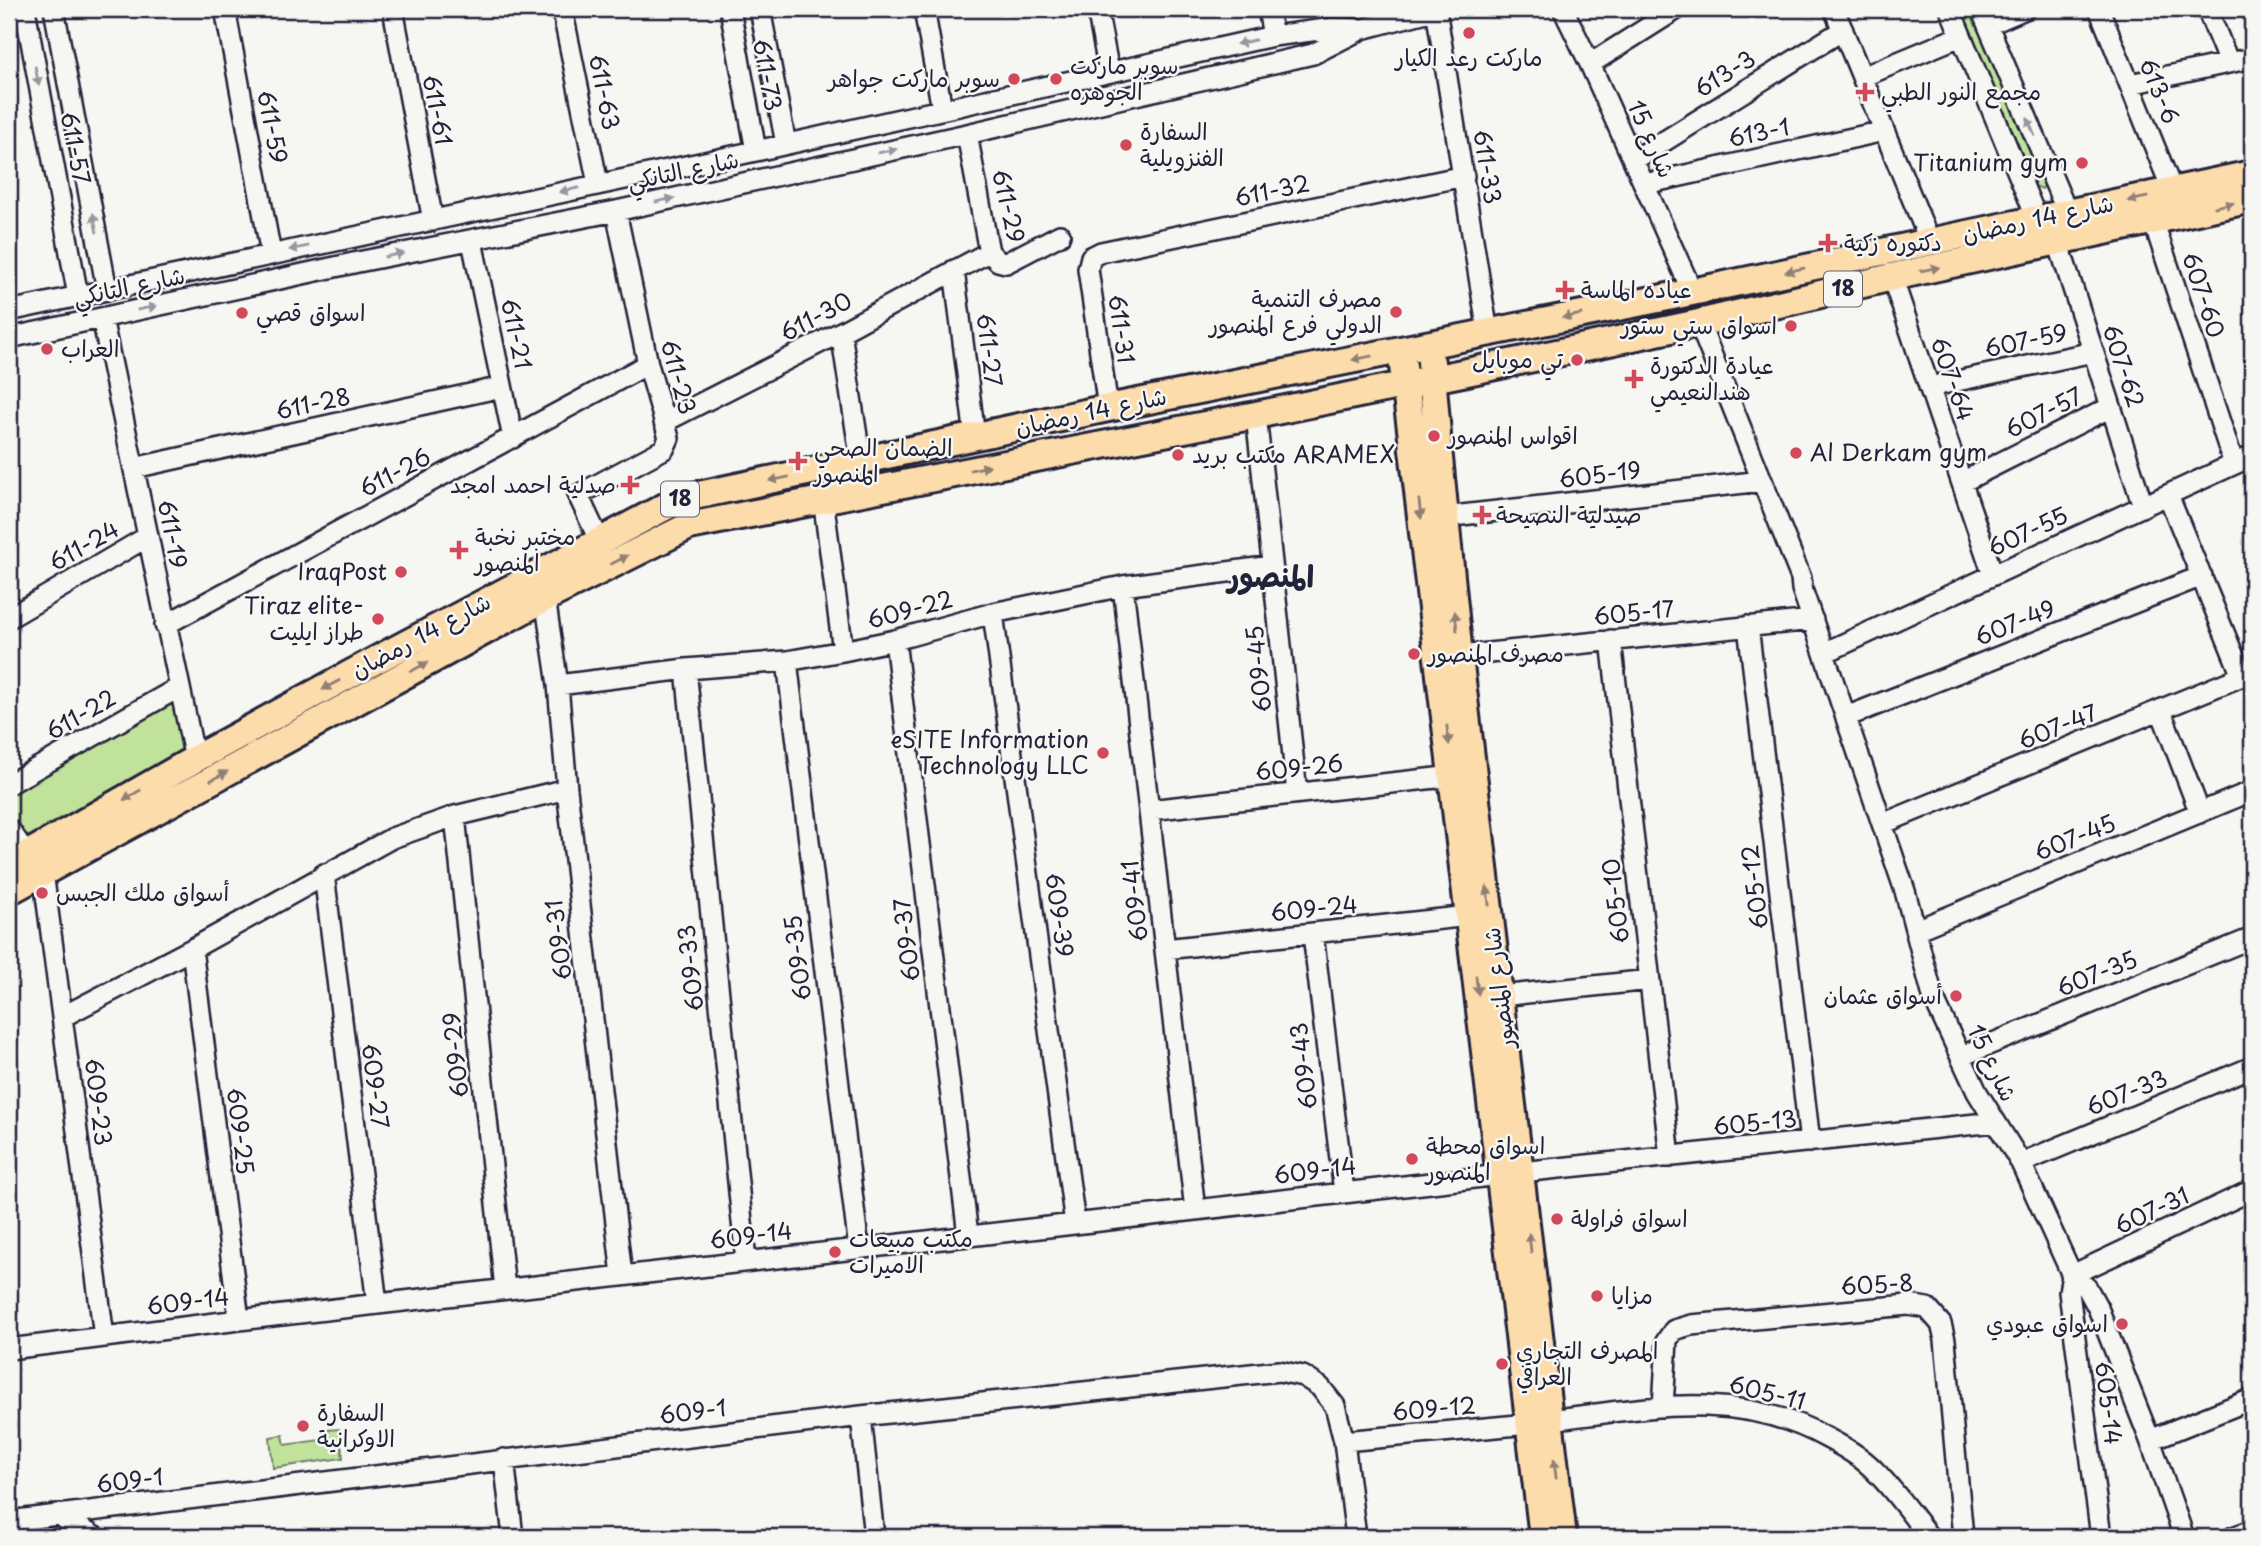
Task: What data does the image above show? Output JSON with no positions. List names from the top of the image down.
{
  "streets": {
    "main road": ["شارع 14 رمضان", "18", "شارع المنصور"],
    "street": [
      "613-3",
      "611-73",
      "613-6",
      "611-63",
      "611-61",
      "611-59",
      "613-1",
      "شارع 15",
      "611-57",
      "611-33",
      "شارع التانكي",
      "611-32",
      "611-29",
      "607-60",
      "611-30",
      "611-31",
      "611-21",
      "607-59",
      "611-27",
      "607-62",
      "611-23",
      "607-64",
      "611-28",
      "607-57",
      "611-26",
      "605-19",
      "607-55",
      "611-19",
      "611-24",
      "609-22",
      "605-17",
      "607-49",
      "609-45",
      "611-22",
      "607-47",
      "609-26",
      "607-45",
      "605-12",
      "609-41",
      "605-10",
      "609-24",
      "609-39",
      "609-31",
      "609-37",
      "609-35",
      "609-33",
      "607-35",
      "609-29",
      "609-43",
      "609-27",
      "607-33",
      "609-23",
      "605-13",
      "609-25",
      "609-14",
      "607-31",
      "605-8",
      "605-11",
      "605-14",
      "609-12",
      "609-1"
    ]
  },
  "crossings": [
    ["613-3", "شارع 15"],
    ["611-73", "شارع التانكي"],
    ["613-6", "شارع 14 رمضان"],
    ["611-63", "شارع التانكي"],
    ["611-61", "شارع التانكي"],
    ["611-59", "شارع التانكي"],
    ["613-1", "شارع 15"],
    ["شارع 15", "شارع 14 رمضان"],
    ["شارع 15", "605-19"],
    ["شارع 15", "607-55"],
    ["شارع 15", "605-17"],
    ["شارع 15", "607-49"],
    ["شارع 15", "607-47"],
    ["شارع 15", "607-45"],
    ["شارع 15", "607-35"],
    ["شارع 15", "607-33"],
    ["شارع 15", "605-13"],
    ["شارع 15", "607-31"],
    ["شارع 15", "605-14"],
    ["611-57", "شارع التانكي"],
    ["611-33", "شارع التانكي"],
    ["611-33", "611-32"],
    ["611-33", "شارع 14 رمضان"],
    ["شارع التانكي", "611-29"],
    ["شارع التانكي", "611-21"],
    ["شارع التانكي", "611-23"],
    ["شارع التانكي", "611-19"],
    ["611-32", "611-31"],
    ["611-29", "611-30"],
    ["شارع 14 رمضان", "607-60"],
    ["شارع 14 رمضان", "611-31"],
    ["شارع 14 رمضان", "611-27"],
    ["شارع 14 رمضان", "607-62"],
    ["شارع 14 رمضان", "611-23"],
    ["شارع 14 رمضان", "607-64"],
    ["شارع 14 رمضان", "611-19"],
    ["شارع 14 رمضان", "609-45"],
    ["شارع 14 رمضان", "609-31"],
    ["شارع 14 رمضان", "شارع المنصور"],
    ["شارع 14 رمضان", "609-23"],
    ["607-60", "607-55"],
    ["611-30", "611-27"],
    ["611-30", "611-23"],
    ["611-21", "611-28"],
    ["611-21", "611-26"],
    ["607-59", "607-62"],
    ["607-59", "607-64"],
    ["607-62", "607-57"],
    ["607-62", "607-55"],
    ["611-23", "611-26"],
    ["607-64", "607-57"],
    ["607-64", "607-55"],
    ["611-28", "611-19"],
    ["611-26", "611-19"],
    ["605-19", "شارع المنصور"],
    ["611-19", "611-24"],
    ["611-19", "611-22"],
    ["609-22", "609-45"],
    ["609-22", "609-41"],
    ["609-22", "609-39"],
    ["609-22", "609-31"],
    ["609-22", "609-37"],
    ["609-22", "609-35"],
    ["609-22", "609-33"],
    ["605-17", "605-12"],
    ["605-17", "605-10"],
    ["605-17", "شارع المنصور"],
    ["609-45", "609-26"],
    ["609-26", "609-41"],
    ["609-26", "شارع المنصور"],
    ["605-12", "605-13"],
    ["609-41", "609-24"],
    ["609-41", "609-14"],
    ["605-10", "605-13"],
    ["609-24", "شارع المنصور"],
    ["609-24", "609-43"],
    ["609-39", "609-14"],
    ["609-31", "609-14"],
    ["609-37", "609-14"],
    ["609-35", "609-14"],
    ["609-33", "609-14"],
    ["شارع المنصور", "605-13"],
    ["شارع المنصور", "609-14"],
    ["شارع المنصور", "605-11"],
    ["شارع المنصور", "609-12"],
    ["609-29", "609-14"],
    ["609-43", "609-14"],
    ["609-27", "609-14"],
    ["609-23", "609-14"],
    ["605-13", "609-14"],
    ["609-25", "609-14"],
    ["607-31", "605-14"],
    ["605-8", "605-11"],
    ["605-11", "609-12"],
    ["609-12", "609-1"]
  ],
  "districts": ["المنصور"],
  "places": {
    "other": [
      "ماركت رعد الكيار",
      "سوبر ماركت جواهر",
      "سوبر ماركت الجوهره",
      "السفارة الفنزويلية",
      "Titanium gym",
      "مصرف التنمية الدولي فرع المنصور",
      "اسواق قصي",
      "اسواق ستي ستور",
      "العراب",
      "تي موبايل",
      "اقواس المنصور",
      "Al Derkam gym",
      "مكتب بريد ARAMEX",
      "IraqPost",
      "Tiraz elite- طراز ايليت",
      "مصرف المنصور",
      "eSITE Information Technology LLC",
      "أسواق ملك الجبس",
      "أسواق عثمان",
      "اسواق محطة المنصور",
      "اسواق فراولة",
      "مكتب مبيعات الاميرات",
      "مزايا",
      "اسواق عبودي",
      "المصرف التجاري العراقي",
      "السفارة الاوكرانية"
    ],
    "health": [
      "مجمع النور الطبي",
      "دكتوره زكية",
      "عياده الماسة",
      "عيادة الدكتورة هندالنعيمي",
      "الضمان الصحي المنصور",
      "صدلية احمد امجد",
      "صيدلية النصيحة",
      "مختبر نخبة المنصور"
    ]
  }
}
